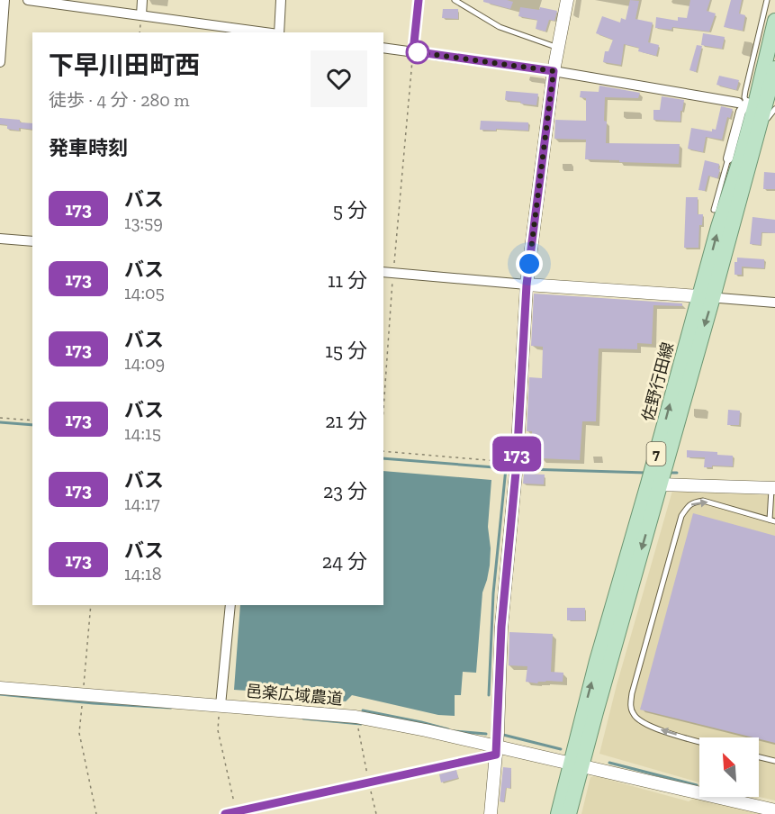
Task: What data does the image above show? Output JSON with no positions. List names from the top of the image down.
{
  "streets": {
    "main road": ["佐野行田線", "7"],
    "street": ["邑楽広域農道"]
  },
  "crossings": [
    ["佐野行田線", "邑楽広域農道"]
  ],
  "lines": ["bus line 173"],
  "north": "top left",
  "page": {
    "on_map": "173",
    "heading": [
      ["下早川田町西", "徒歩 · 4 分 · 280 m"],
      "発車時刻"
    ],
    "list": [
      {
        "mark": "173",
        "name": "バス",
        "note": "13:59",
        "value": "5 分"
      },
      {
        "mark": "173",
        "name": "バス",
        "note": "14:05",
        "value": "11 分"
      },
      {
        "mark": "173",
        "name": "バス",
        "note": "14:09",
        "value": "15 分"
      },
      {
        "mark": "173",
        "name": "バス",
        "note": "14:15",
        "value": "21 分"
      },
      {
        "mark": "173",
        "name": "バス",
        "note": "14:17",
        "value": "23 分"
      },
      {
        "mark": "173",
        "name": "バス",
        "note": "14:18",
        "value": "24 分"
      }
    ]
  }
}
